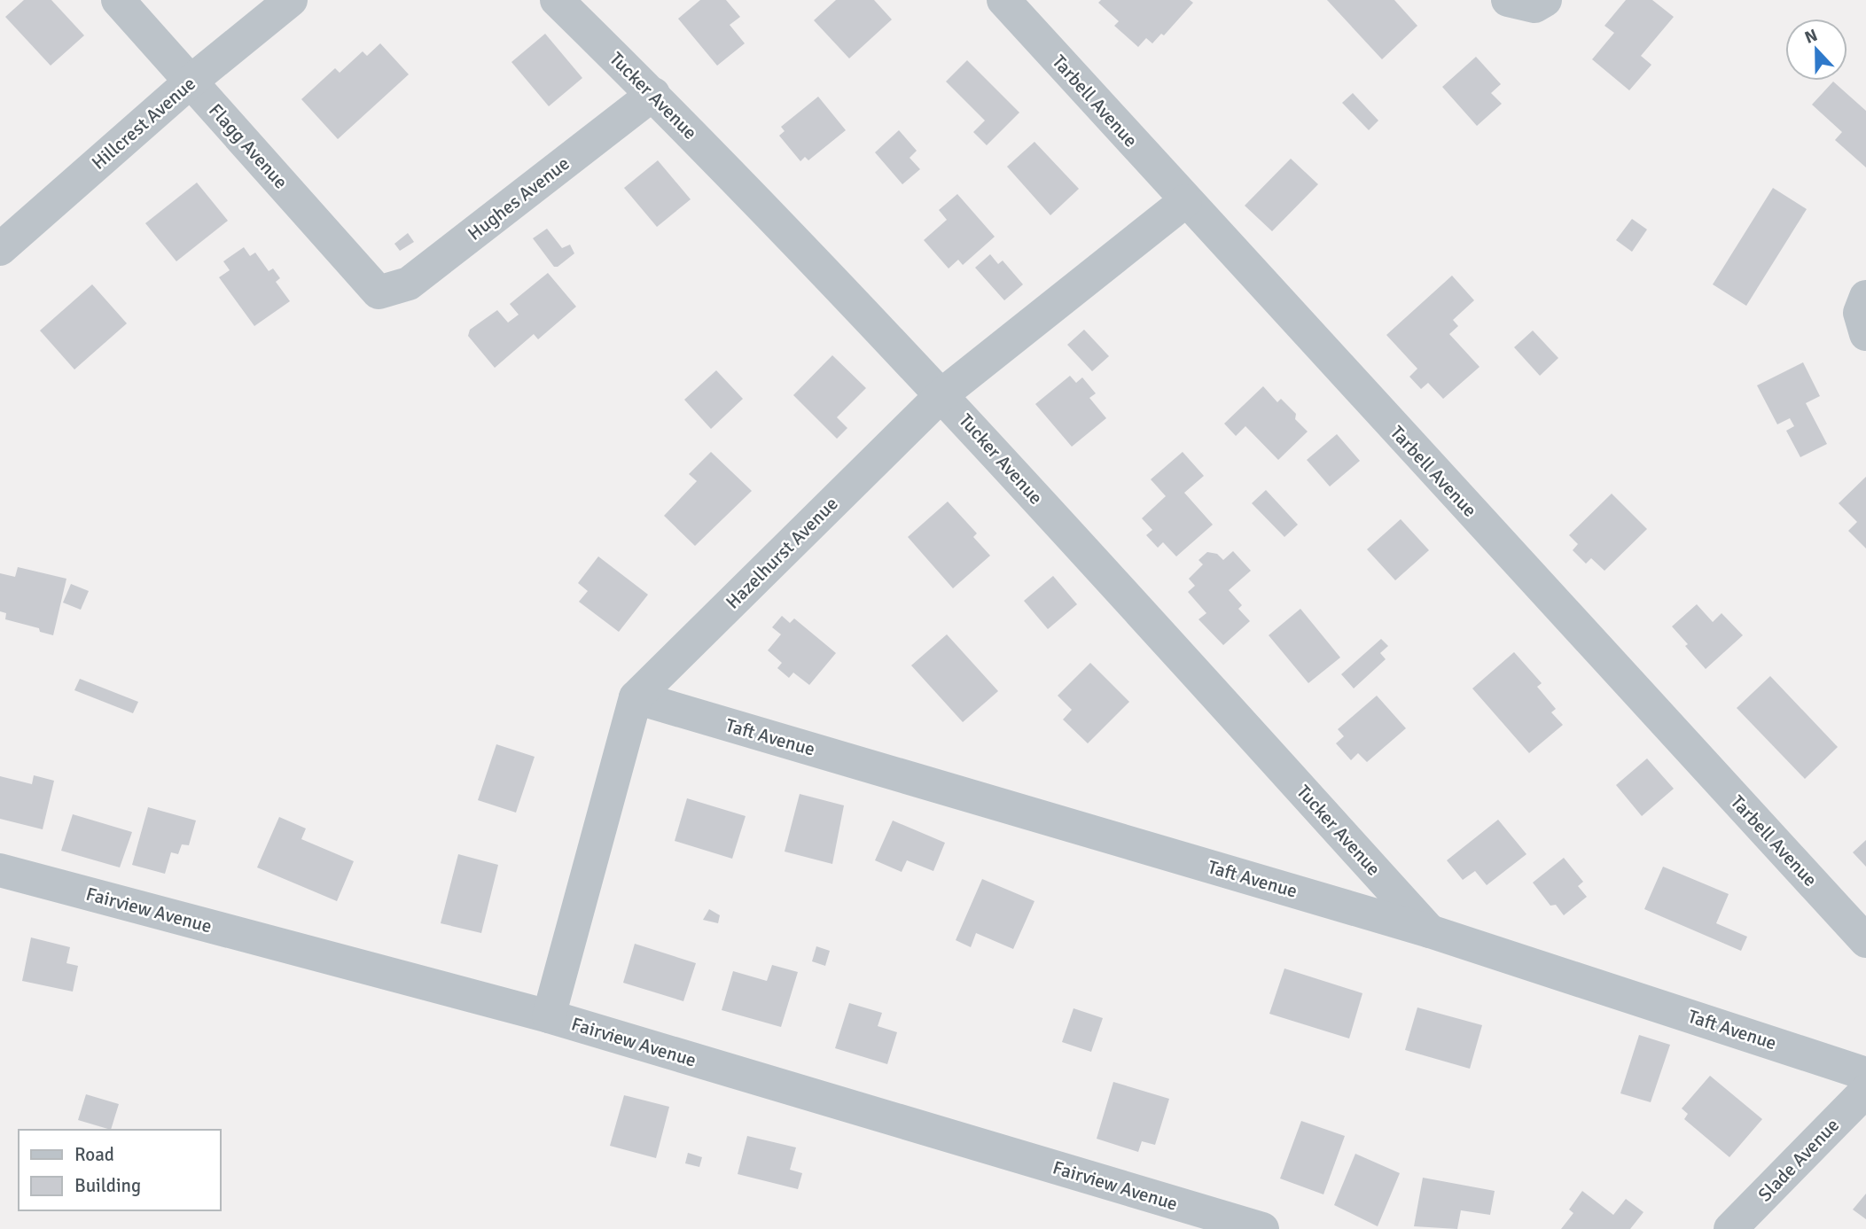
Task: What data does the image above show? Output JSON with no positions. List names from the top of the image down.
{
  "streets": {
    "street": [
      "Tucker Avenue",
      "Tarbell Avenue",
      "Hillcrest Avenue",
      "Flagg Avenue",
      "Hughes Avenue",
      "Hazelhurst Avenue",
      "Taft Avenue",
      "Fairview Avenue",
      "Slade Avenue"
    ]
  },
  "crossings": [
    ["Tucker Avenue", "Hughes Avenue"],
    ["Tucker Avenue", "Hazelhurst Avenue"],
    ["Tucker Avenue", "Taft Avenue"],
    ["Tarbell Avenue", "Hazelhurst Avenue"],
    ["Hillcrest Avenue", "Flagg Avenue"],
    ["Flagg Avenue", "Hughes Avenue"],
    ["Hazelhurst Avenue", "Taft Avenue"]
  ],
  "legend": ["Road", "Building"],
  "north": "top"
}
